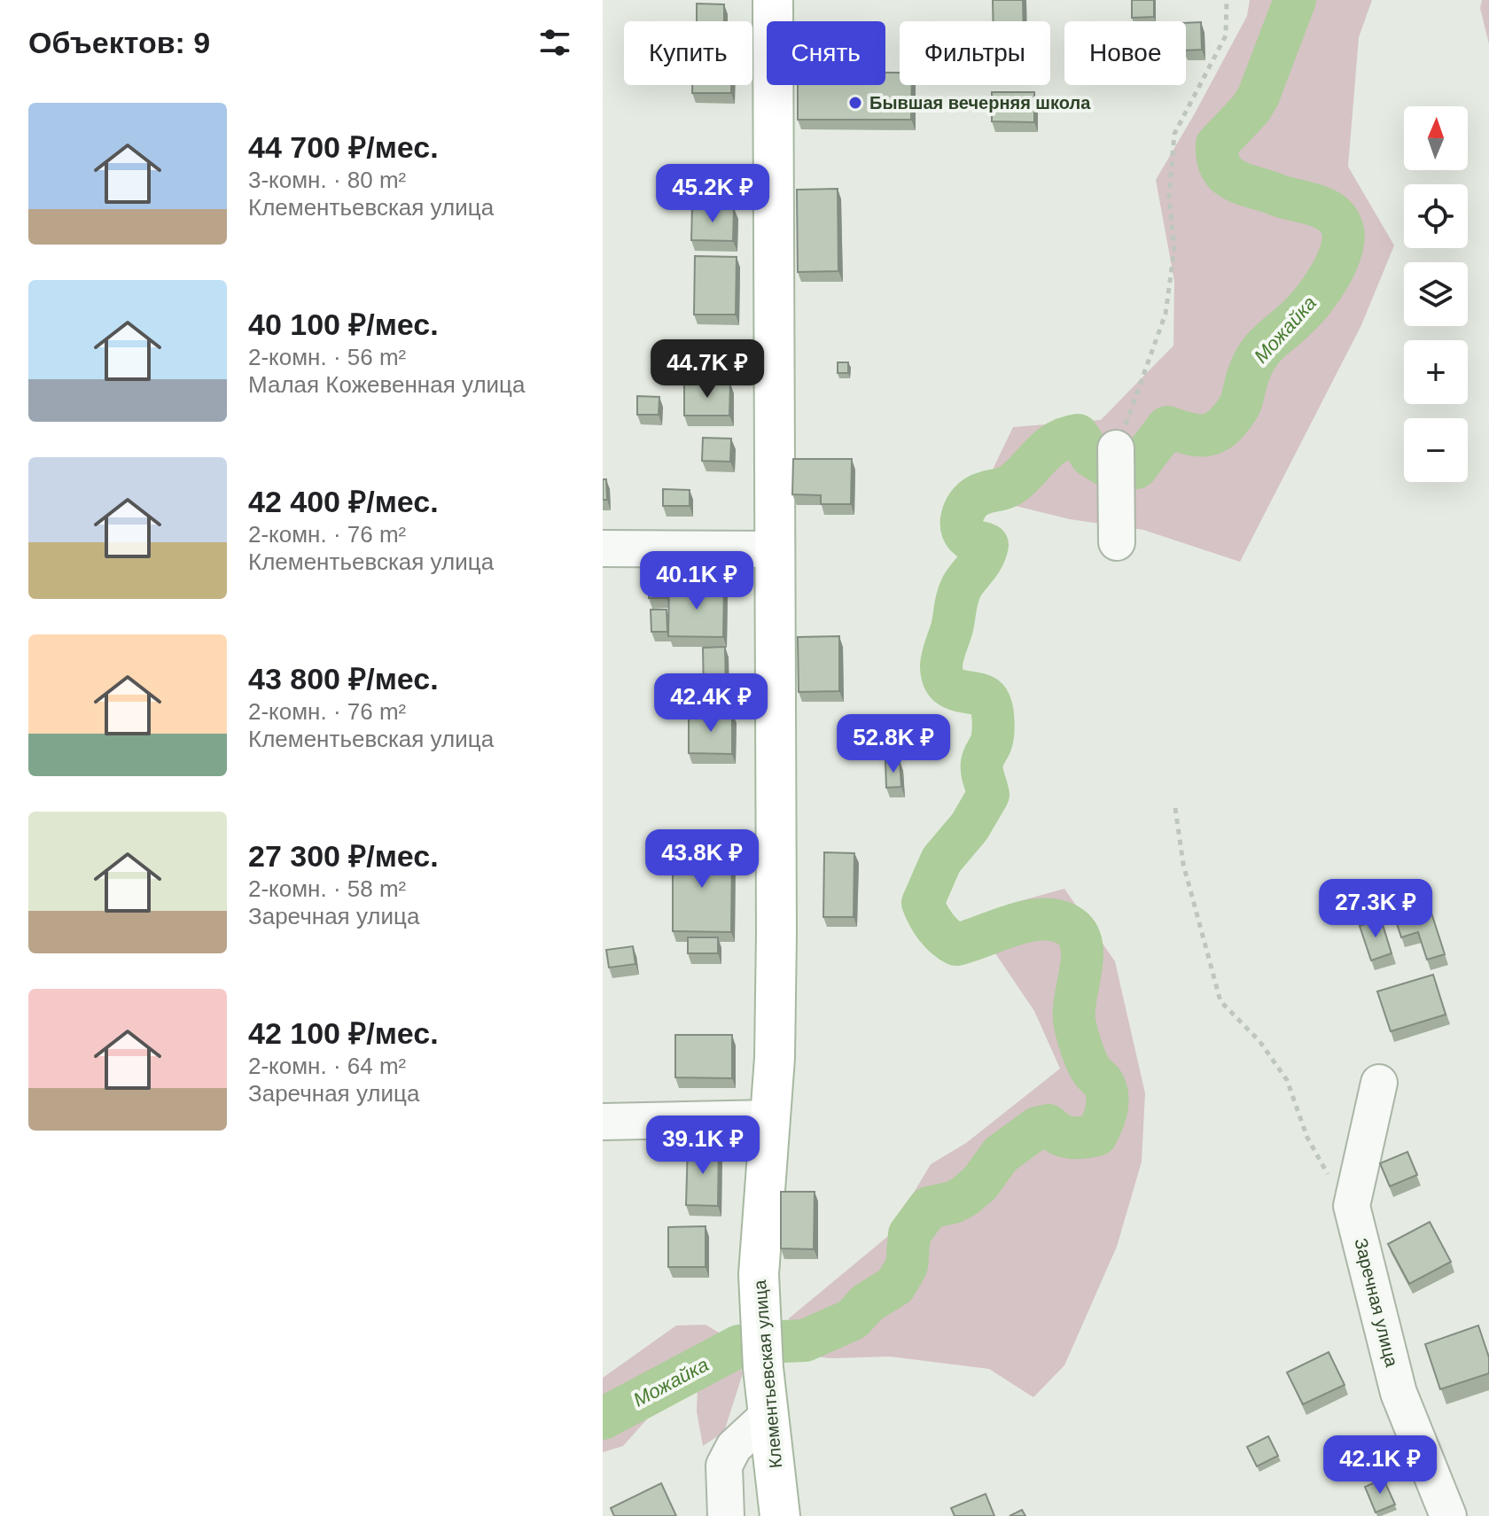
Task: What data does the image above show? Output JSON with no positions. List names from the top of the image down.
{
  "streets": {
    "main road": ["Клементьевская улица"],
    "street": ["Заречная улица"]
  },
  "water": ["Можайка"],
  "places": ["Бывшая вечерняя школа"],
  "north": "top",
  "page": {
    "heading": "Объектов: 9",
    "chip": [
      "Купить",
      "Снять",
      "Фильтры",
      "Новое"
    ],
    "list": [
      {
        "name": "44 700 ₽/мес.",
        "note": "3-комн. · 80 m² · Клементьевская улица"
      },
      {
        "name": "40 100 ₽/мес.",
        "note": "2-комн. · 56 m² · Малая Кожевенная улица"
      },
      {
        "name": "42 400 ₽/мес.",
        "note": "2-комн. · 76 m² · Клементьевская улица"
      },
      {
        "name": "43 800 ₽/мес.",
        "note": "2-комн. · 76 m² · Клементьевская улица"
      },
      {
        "name": "27 300 ₽/мес.",
        "note": "2-комн. · 58 m² · Заречная улица"
      },
      {
        "name": "42 100 ₽/мес.",
        "note": "2-комн. · 64 m² · Заречная улица"
      }
    ],
    "map_buttons": ["+", "−"],
    "price": [
      "45.2K ₽",
      "44.7K ₽",
      "40.1K ₽",
      "42.4K ₽",
      "52.8K ₽",
      "43.8K ₽",
      "27.3K ₽",
      "39.1K ₽",
      "42.1K ₽"
    ]
  }
}
